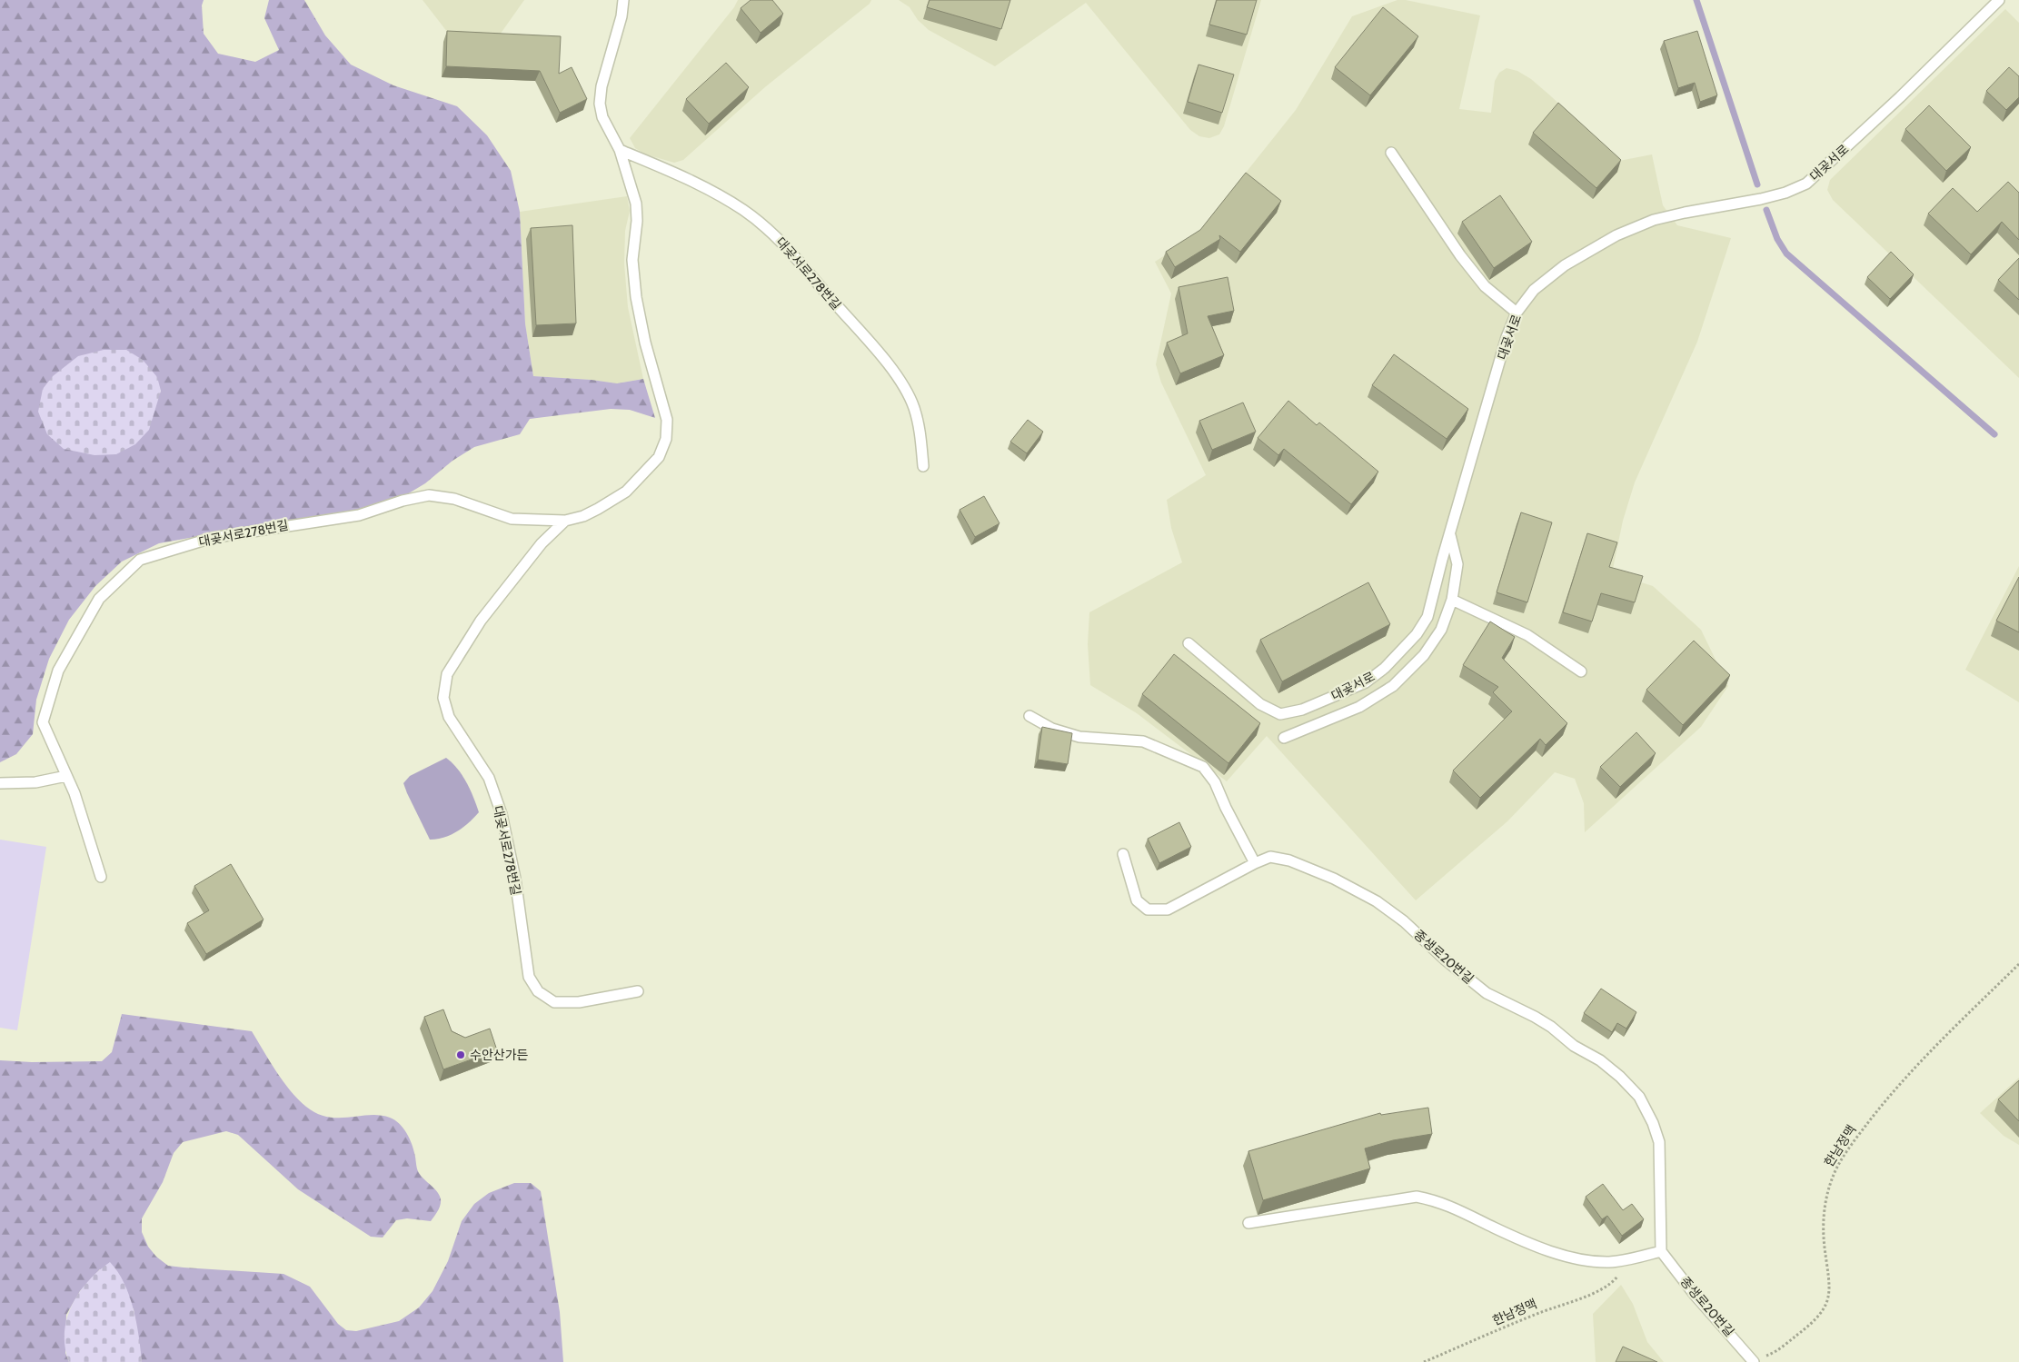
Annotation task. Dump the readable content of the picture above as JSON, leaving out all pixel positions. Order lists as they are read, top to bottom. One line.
{"streets":{"lane":["대곶서로","대곶서로278번길","종생로20번길"],"path":["한남정맥"]},"crossings":[["종생로20번길","한남정맥"]],"places":["수안산가든"]}
